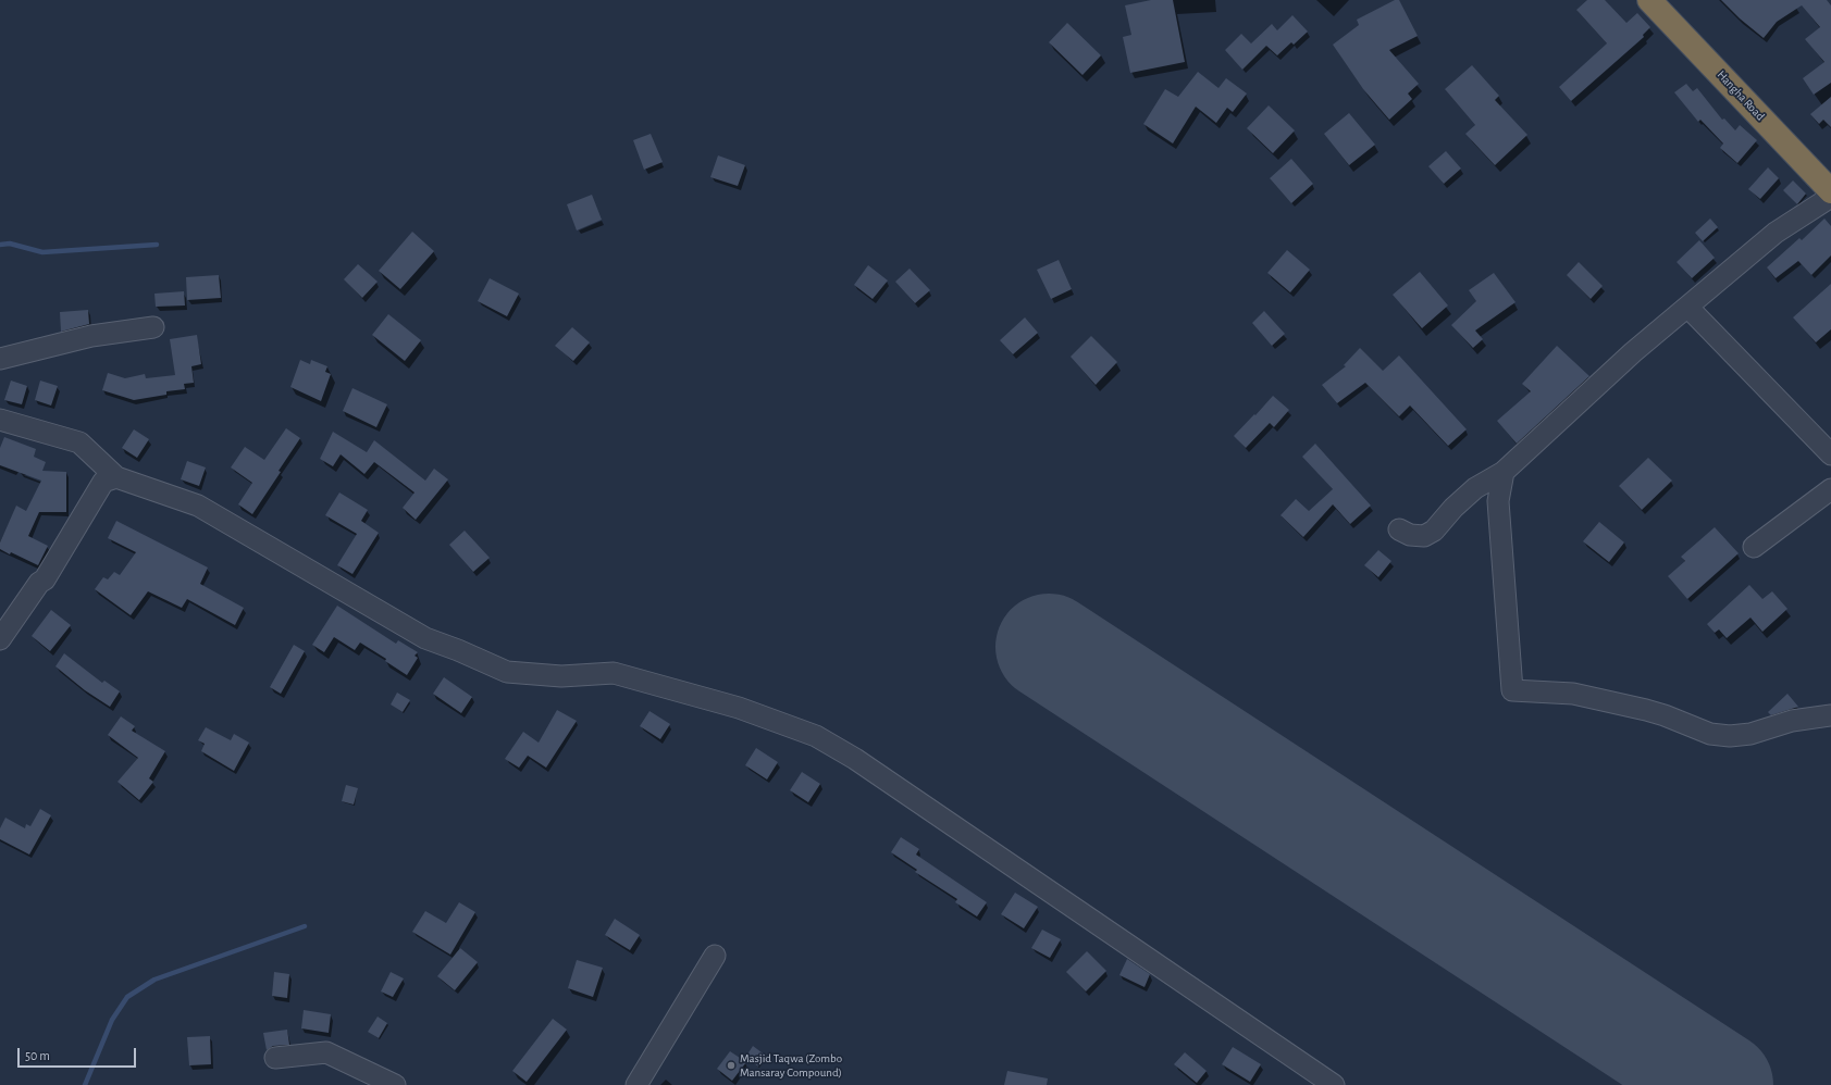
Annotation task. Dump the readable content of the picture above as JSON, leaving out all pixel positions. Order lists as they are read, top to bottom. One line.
{"streets":{"highway":["Hangha Road"]},"places":["Masjid Taqwa (Zombo Mansaray Compound)"],"scale_bar":"50 m"}
